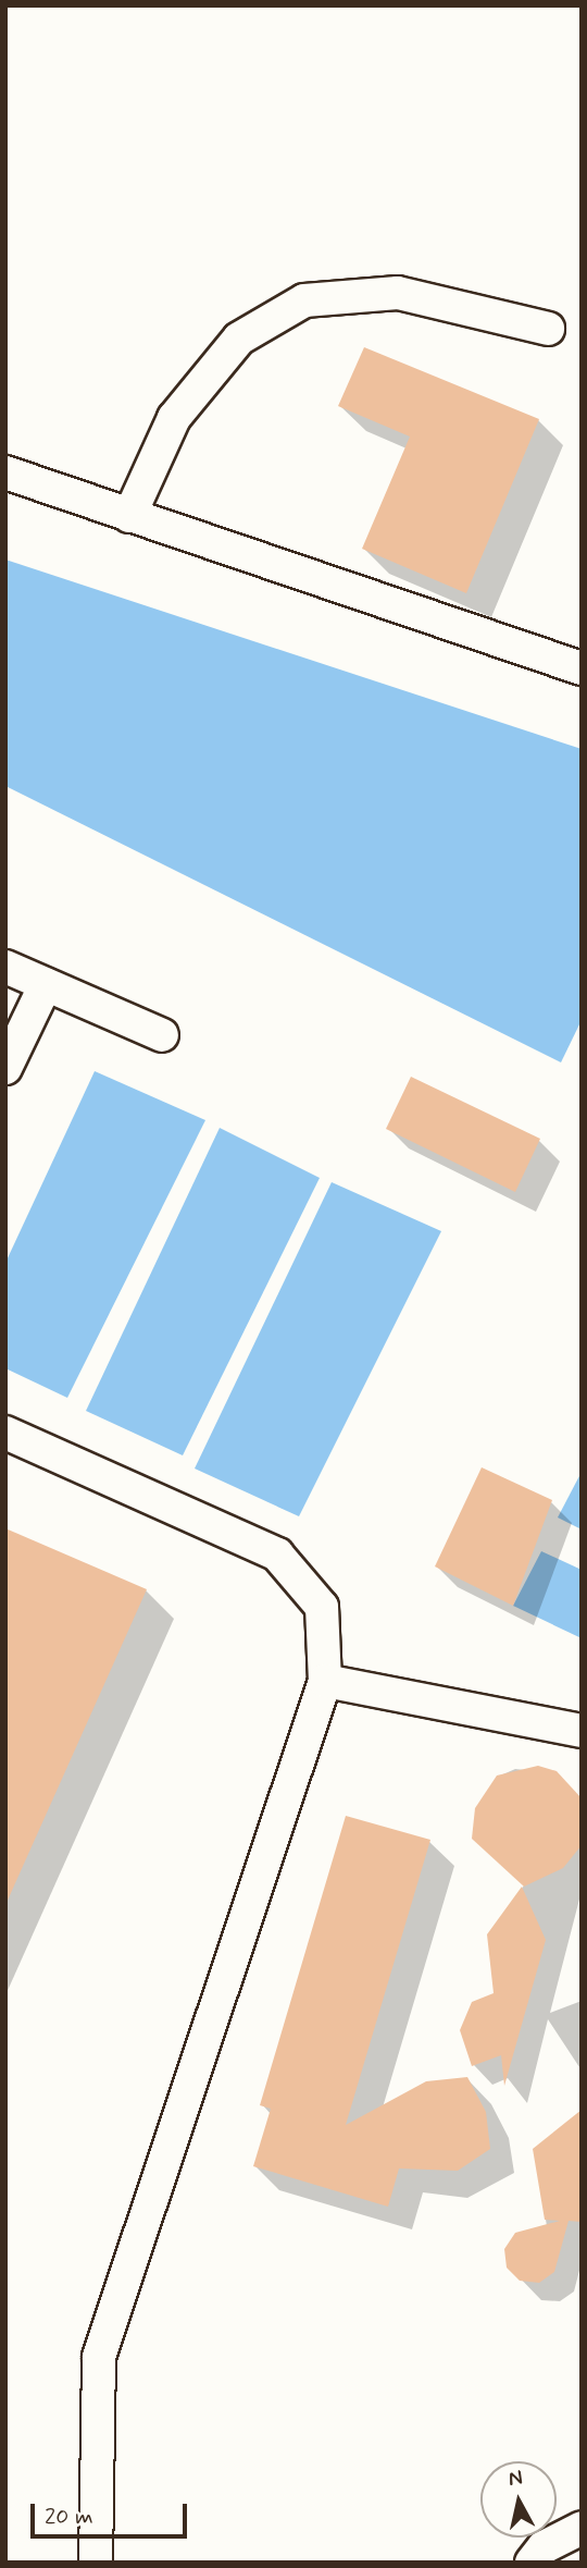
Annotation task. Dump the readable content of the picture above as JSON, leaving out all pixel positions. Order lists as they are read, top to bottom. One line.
{"scale_bar":"20 m","north":"top"}
